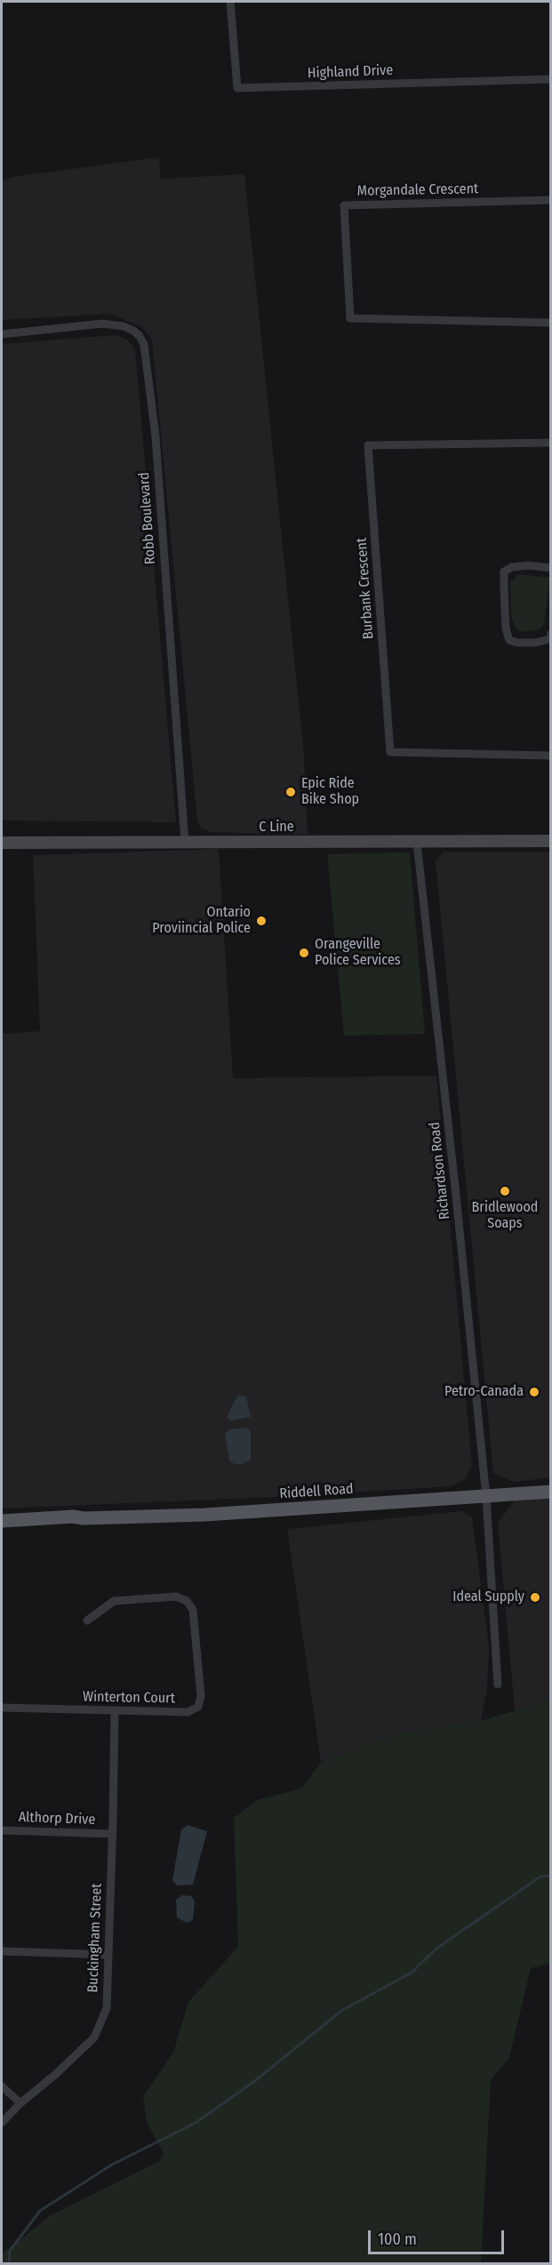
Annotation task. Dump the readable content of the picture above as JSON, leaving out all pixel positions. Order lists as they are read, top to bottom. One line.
{"streets":{"main road":["Riddell Road"],"street":["Highland Drive","Morgandale Crescent","Robb Boulevard","Burbank Crescent","C Line","Richardson Road","Winterton Court","Althorp Drive","Buckingham Street"]},"crossings":[["Robb Boulevard","C Line"],["C Line","Richardson Road"],["Richardson Road","Riddell Road"],["Winterton Court","Buckingham Street"],["Althorp Drive","Buckingham Street"]],"places":["Epic Ride Bike Shop","Ontario Proviincial Police","Orangeville Police Services","Bridlewood Soaps","Petro-Canada","Ideal Supply"],"scale_bar":"100 m"}
